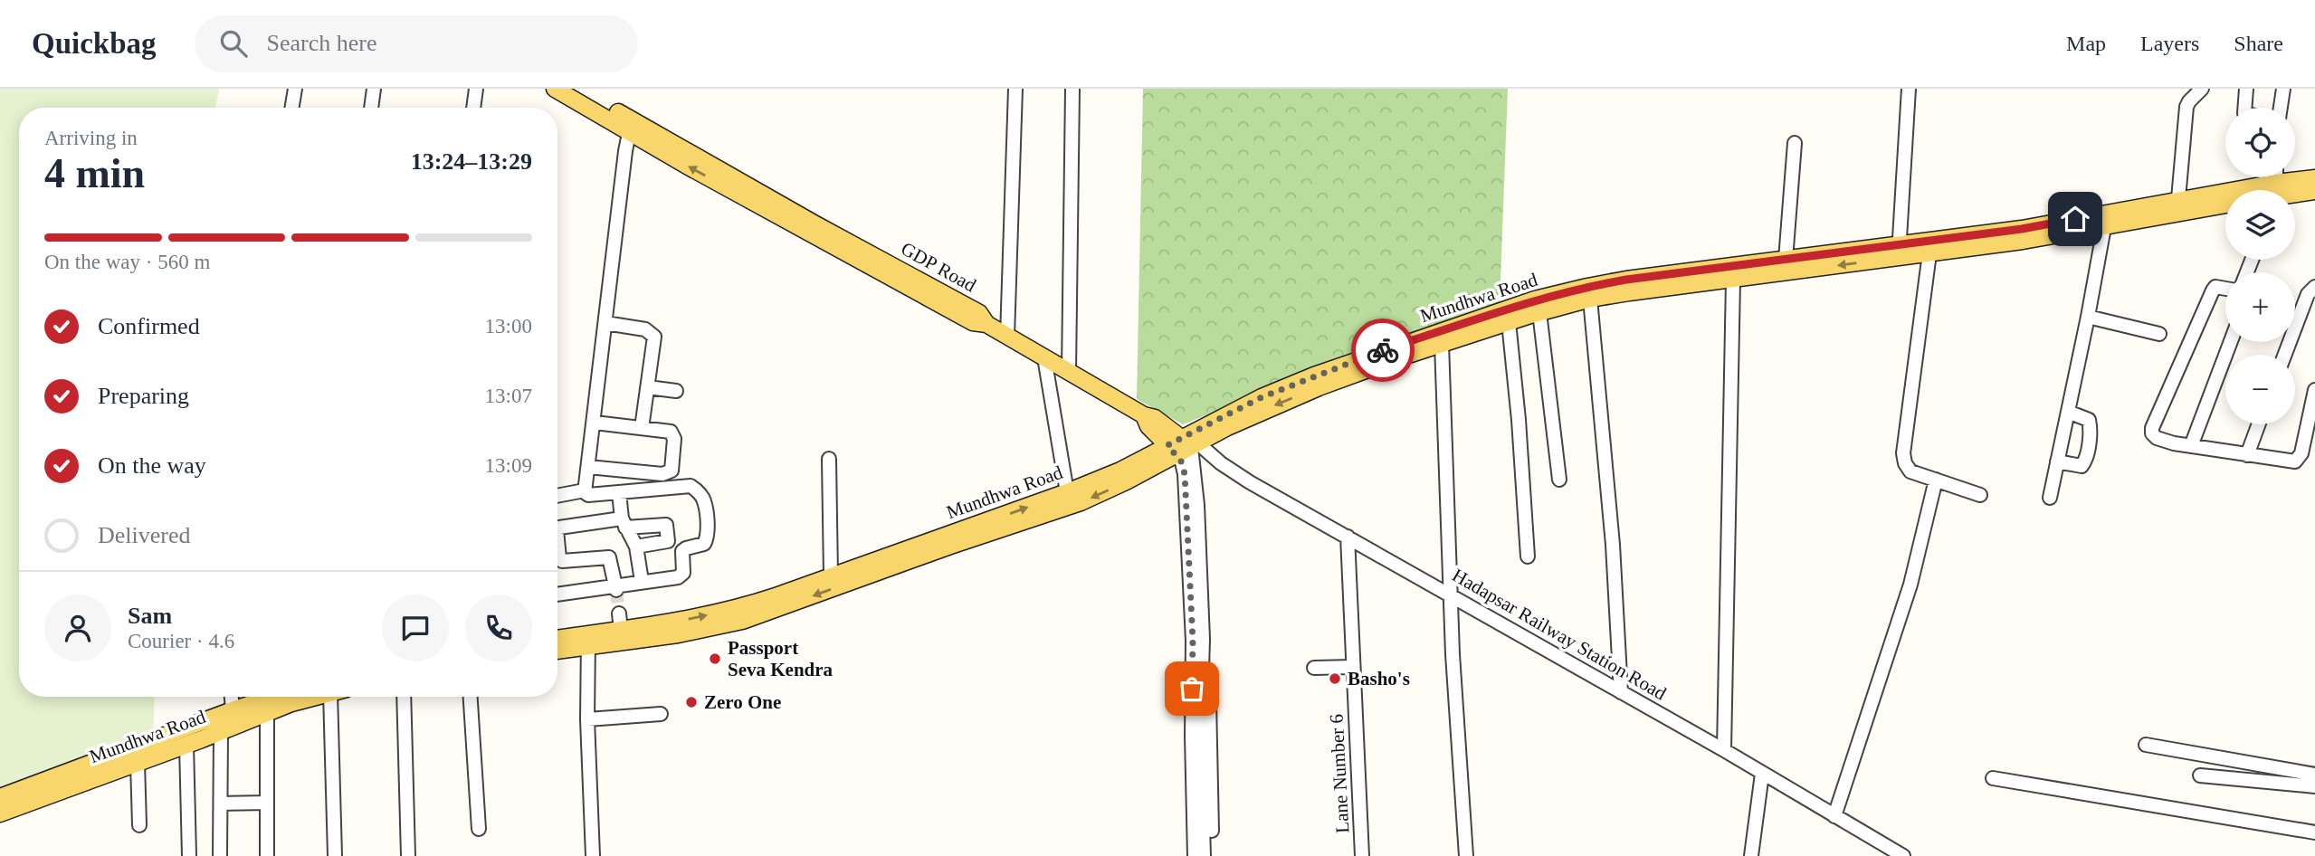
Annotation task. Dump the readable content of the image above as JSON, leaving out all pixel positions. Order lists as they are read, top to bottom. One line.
{"streets":{"main road":["GDP Road","Mundhwa Road"],"street":["Hadapsar Railway Station Road","Lane Number 6"]},"crossings":[["GDP Road","Mundhwa Road"],["GDP Road","Hadapsar Railway Station Road"],["Mundhwa Road","Hadapsar Railway Station Road"],["Hadapsar Railway Station Road","Lane Number 6"]],"places":["Passport Seva Kendra","Basho's","Zero One"],"page":{"header":"Quickbag","search":"Search here","nav":["Map","Layers","Share"],"map_buttons":["+","−"],"heading":["4 min","Arriving in","13:24–13:29"],"panel":["Sam","Courier · 4.6"],"bar":"On the way · 560 m","list":[["Confirmed","13:00"],["Preparing","13:07"],["On the way","13:09"],"Delivered"]}}
